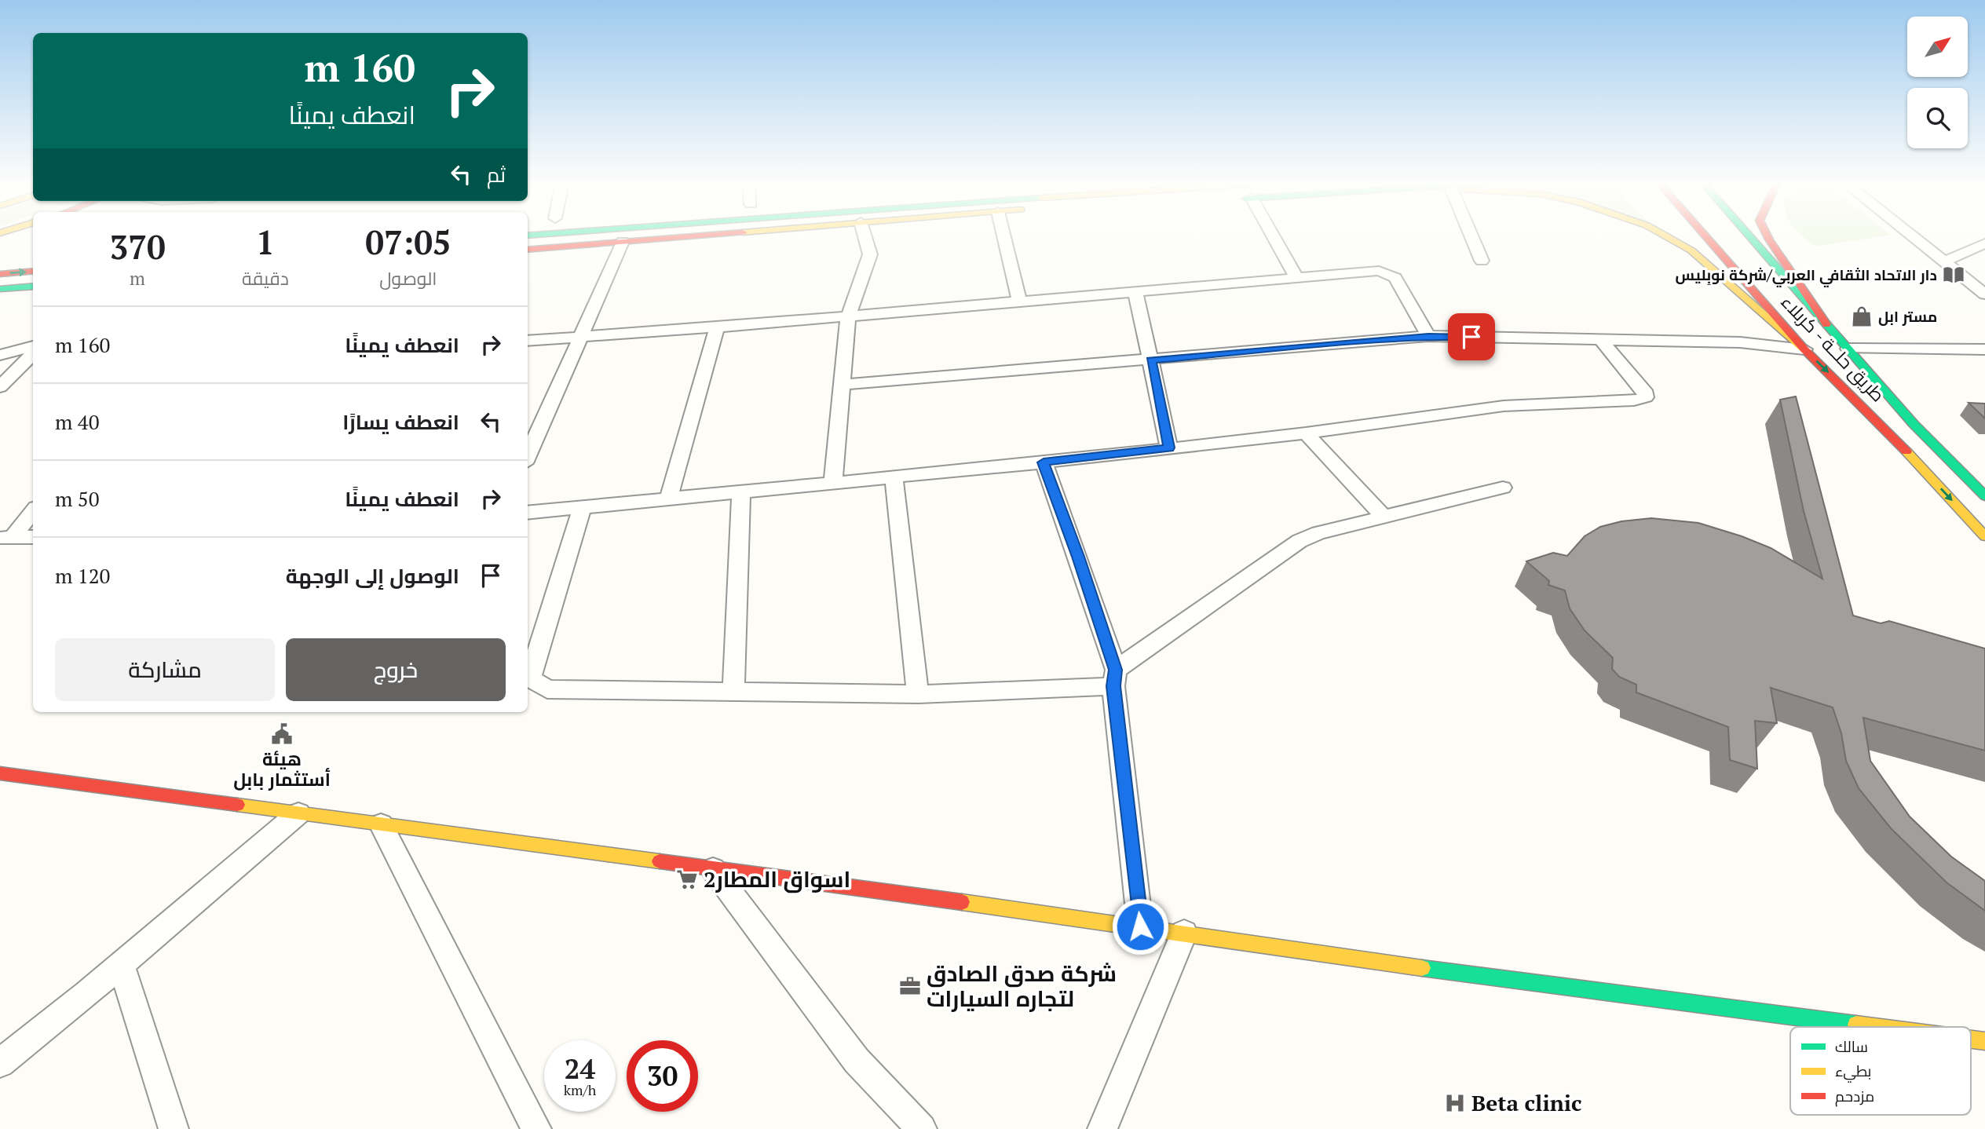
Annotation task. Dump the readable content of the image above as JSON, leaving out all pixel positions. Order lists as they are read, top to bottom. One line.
{"streets":{"main road":["طريق حلــة - كربلاء"]},"places":{"library":["دار الاتحاد الثقافي العربي/شركة نوبِليس"],"shop":["مستر ابل"],"public building":["هيئة أستثمار بابل"],"supermarket":["اسواق المطار2"],"office":["شركة صدق الصادق لتجاره السيارات"],"hospital":["Beta clinic"]},"legend":["سالك","بطيء","مزدحم"],"north":"top right","page":{"turn":["160 m","انعطف يمينًا"],"then":"ثم","eta":["07:05","الوصول","1","دقيقة","370","m"],"list":[{"name":"انعطف يمينًا","value":"160 m"},{"name":"انعطف يسارًا","value":"40 m"},{"name":"انعطف يمينًا","value":"50 m"},{"name":"الوصول إلى الوجهة","value":"120 m"}],"buttons":["خروج","مشاركة"],"speed":"24 km/h","limit":"30"}}
